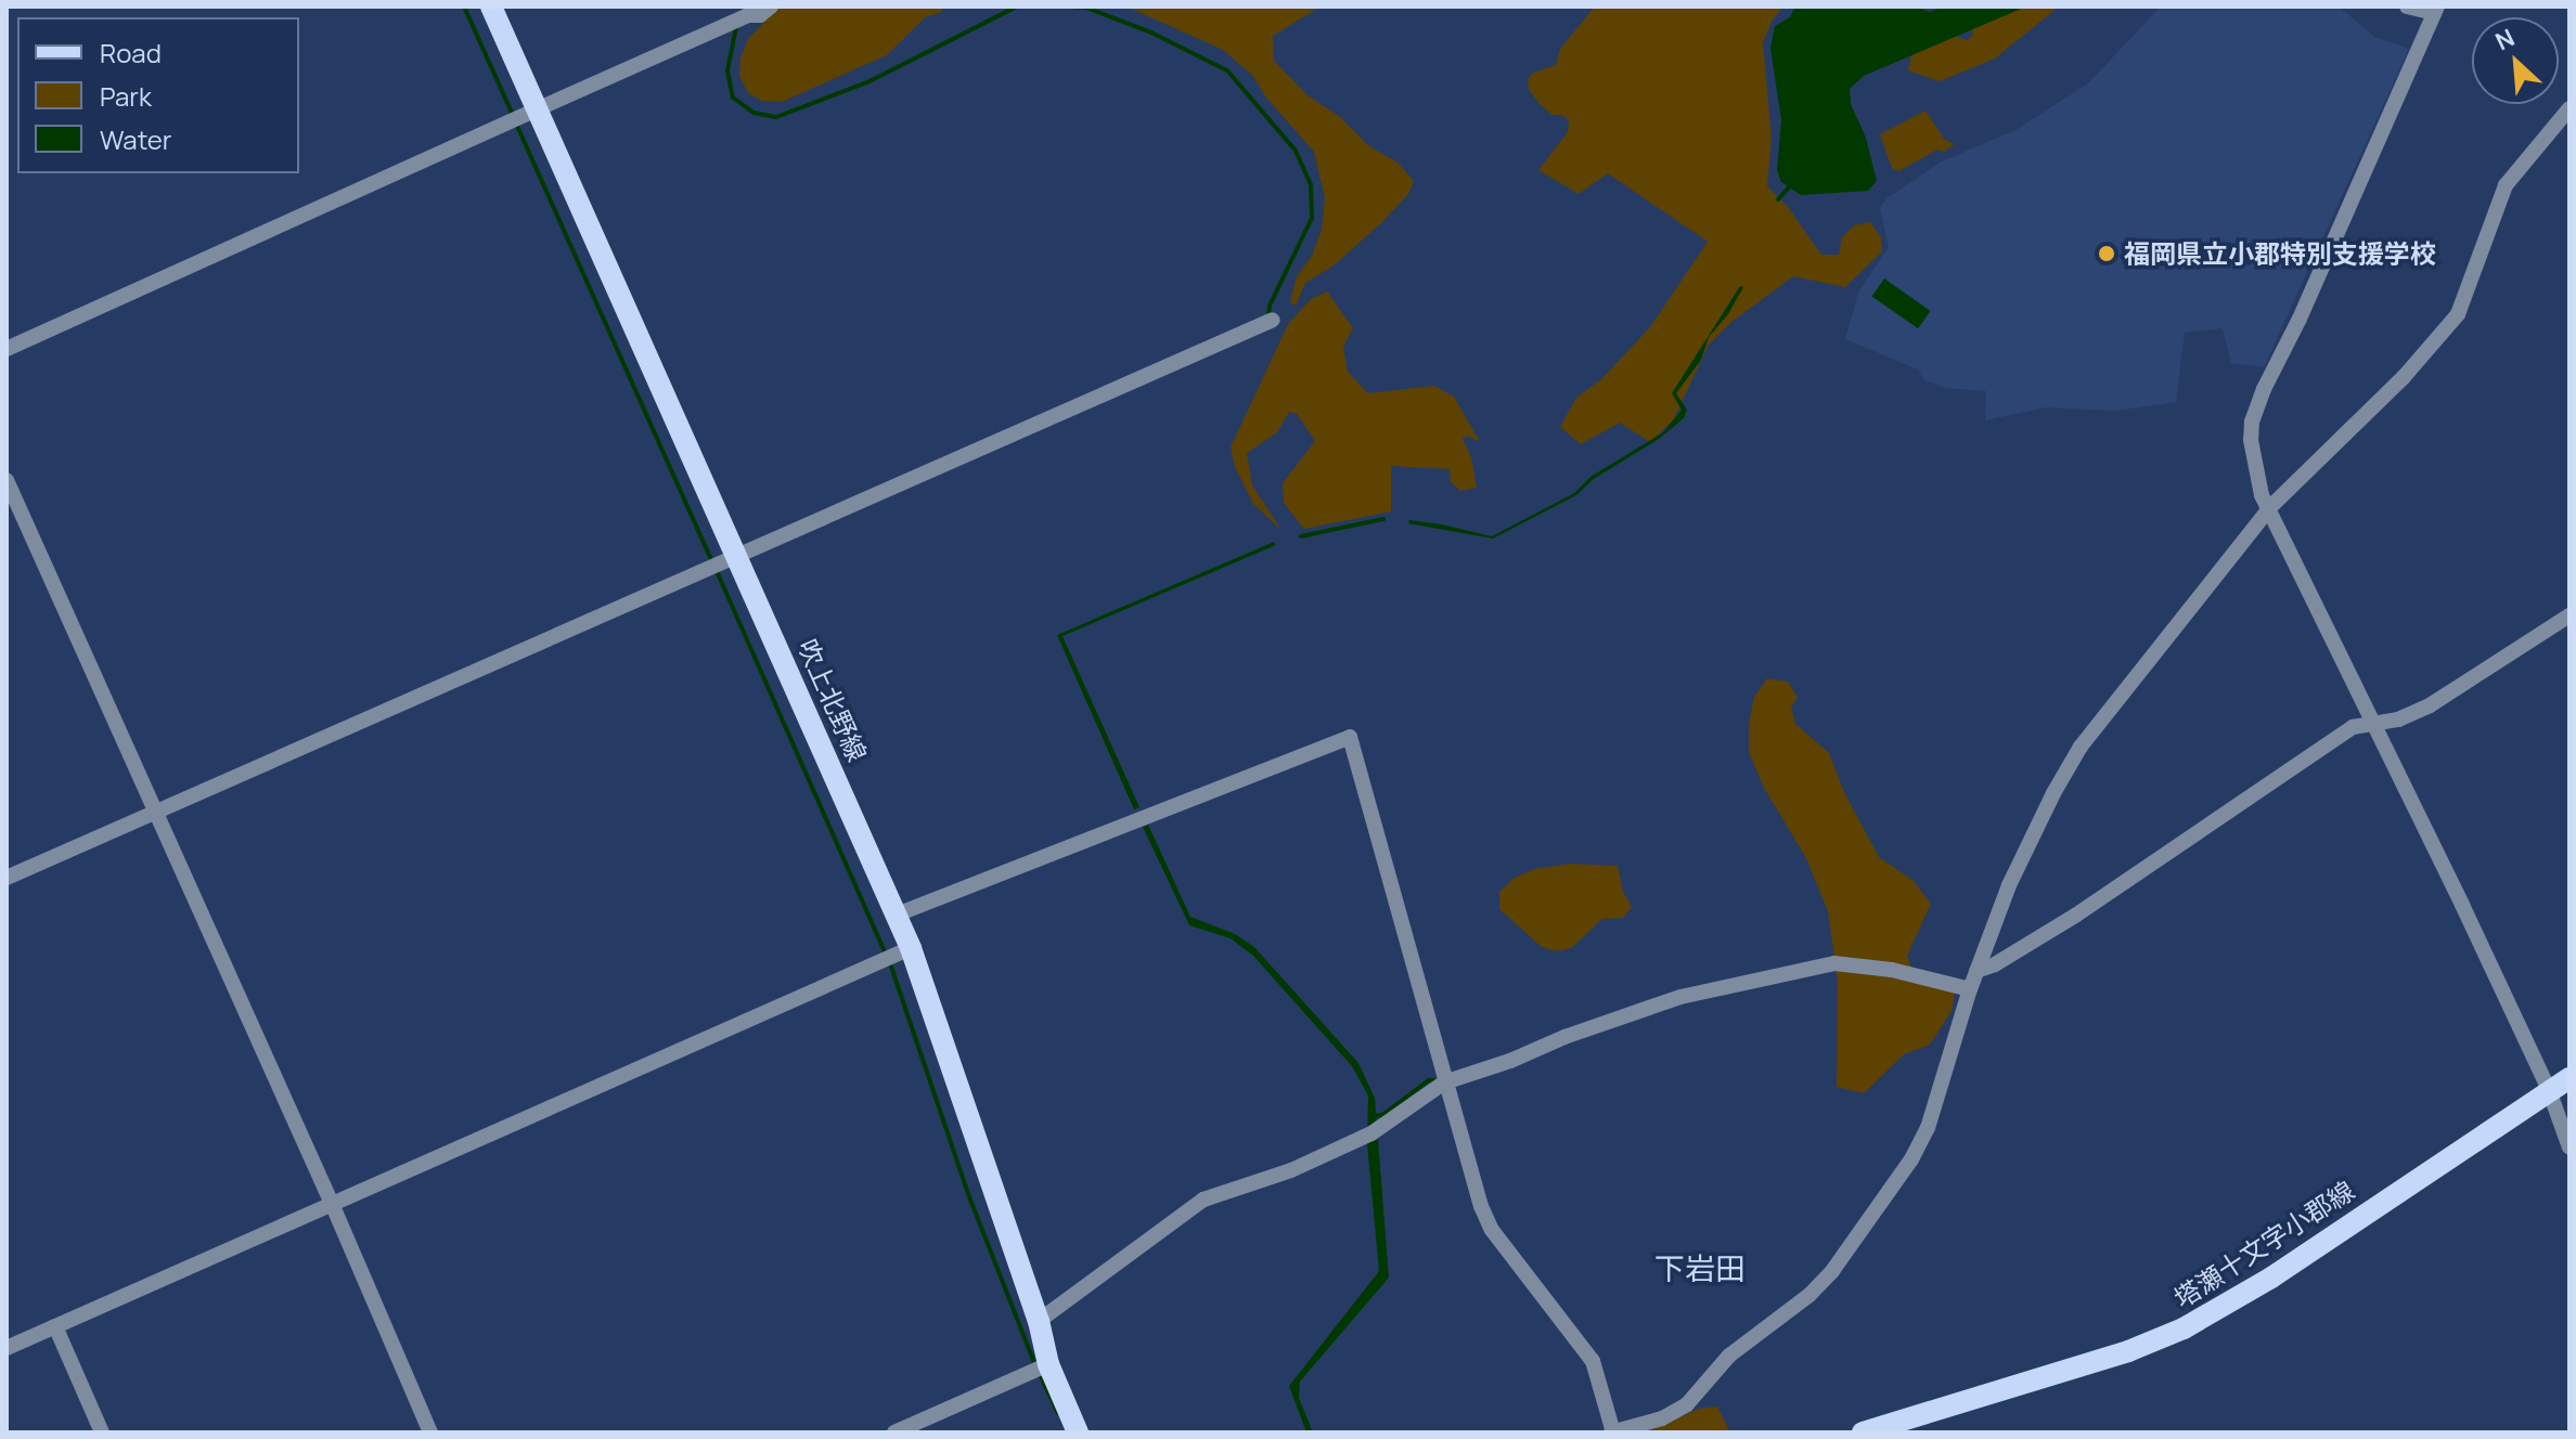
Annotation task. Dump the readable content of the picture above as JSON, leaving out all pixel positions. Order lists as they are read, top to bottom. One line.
{"streets":{"main road":["吹上北野線","塔瀬十文字小郡線"]},"districts":["下岩田"],"places":["福岡県立小郡特別支援学校"],"legend":["Road","Park","Water"],"north":"top left"}
